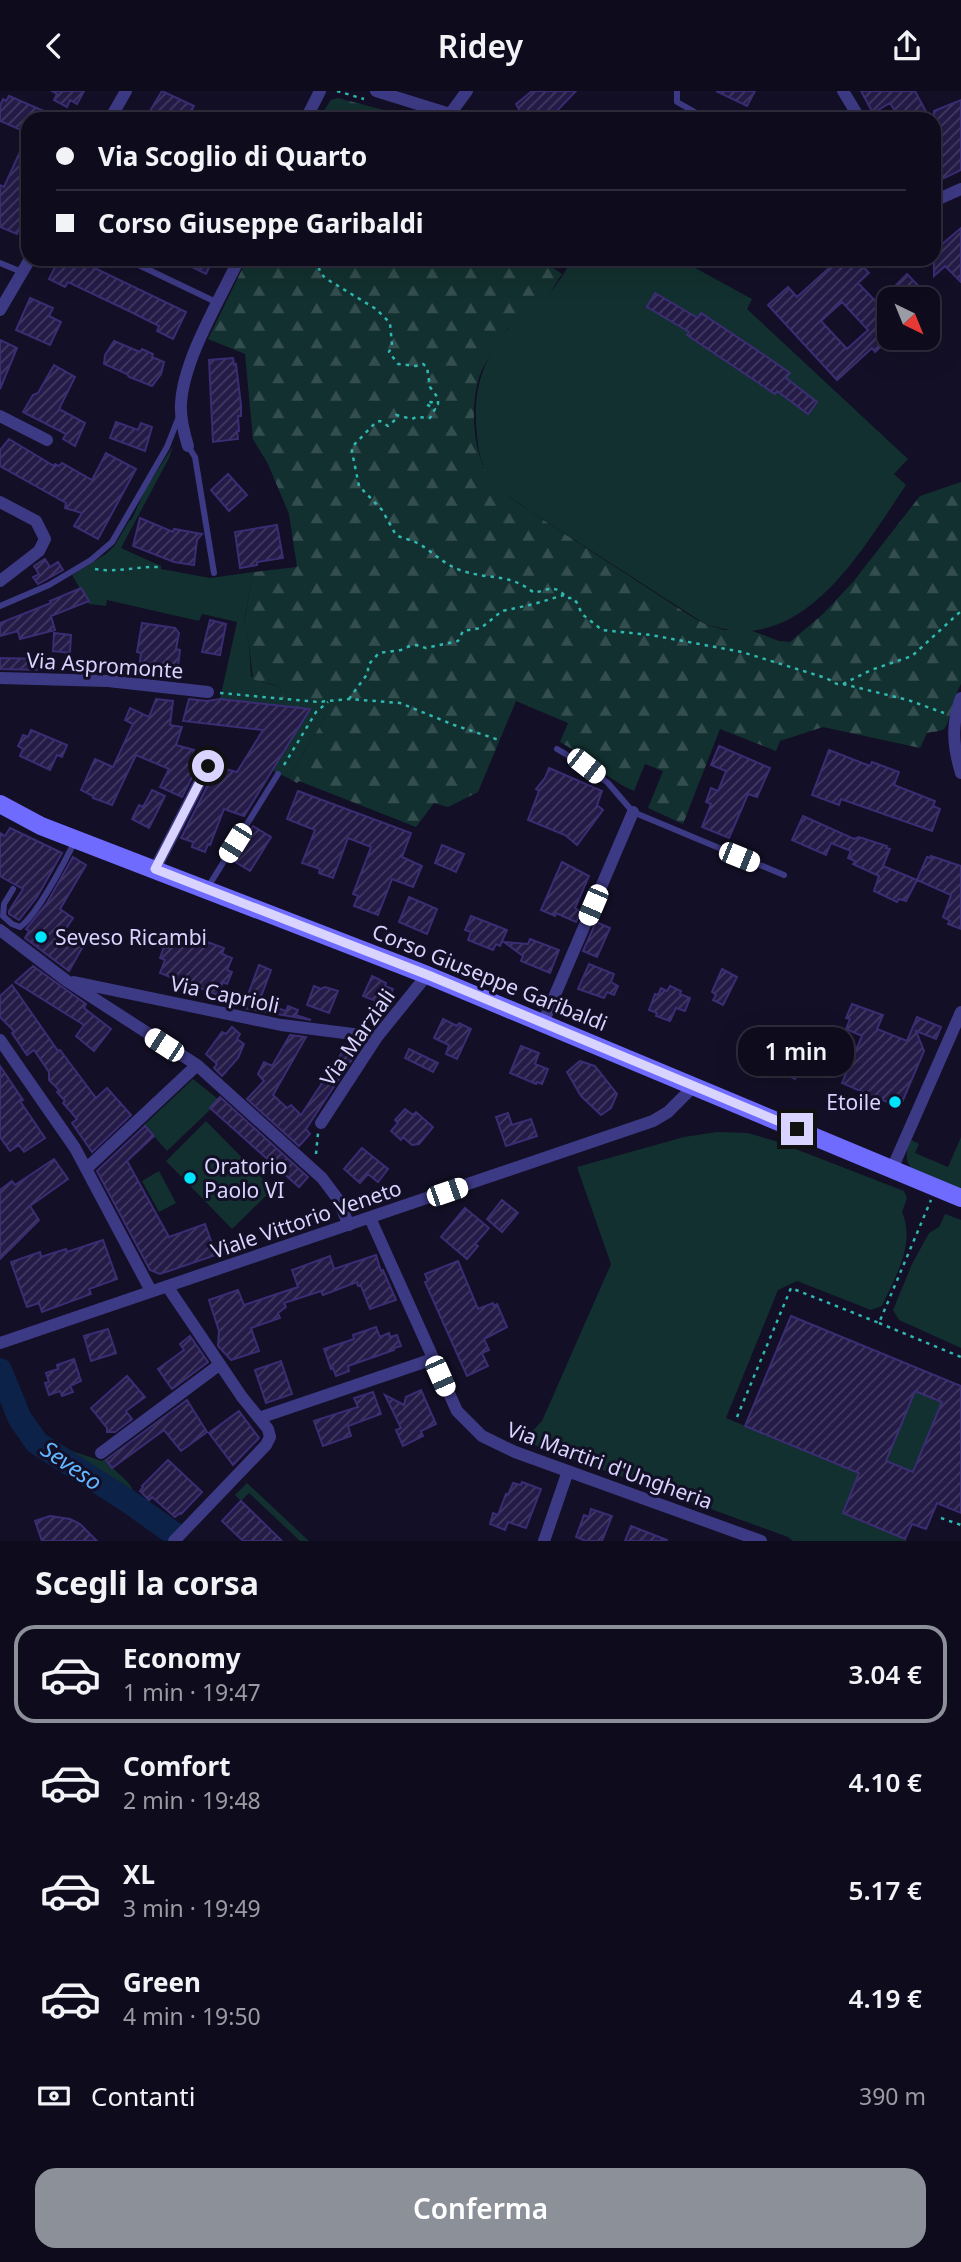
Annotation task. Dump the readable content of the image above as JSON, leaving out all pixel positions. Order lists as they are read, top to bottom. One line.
{"streets":{"main road":["Corso Giuseppe Garibaldi"],"street":["Via Aspromonte","Via Caprioli","Via Marziali","Viale Vittorio Veneto","Via Martiri d'Ungheria"]},"crossings":[["Corso Giuseppe Garibaldi","Via Marziali"],["Corso Giuseppe Garibaldi","Viale Vittorio Veneto"],["Via Caprioli","Via Marziali"],["Viale Vittorio Veneto","Via Martiri d'Ungheria"]],"water":["Seveso"],"places":["Seveso Ricambi","Etoile","Oratorio Paolo VI"],"north":"bottom right","page":{"header":"Ridey","banner":["Via Scoglio di Quarto","Corso Giuseppe Garibaldi"],"bubble":"1 min","heading":"Scegli la corsa","list":[{"name":"Economy","note":"1 min · 19:47","value":"3.04 €"},{"name":"Comfort","note":"2 min · 19:48","value":"4.10 €"},{"name":"XL","note":"3 min · 19:49","value":"5.17 €"},{"name":"Green","note":"4 min · 19:50","value":"4.19 €"}],"pay":["Contanti","390 m"],"buttons":"Conferma"}}
